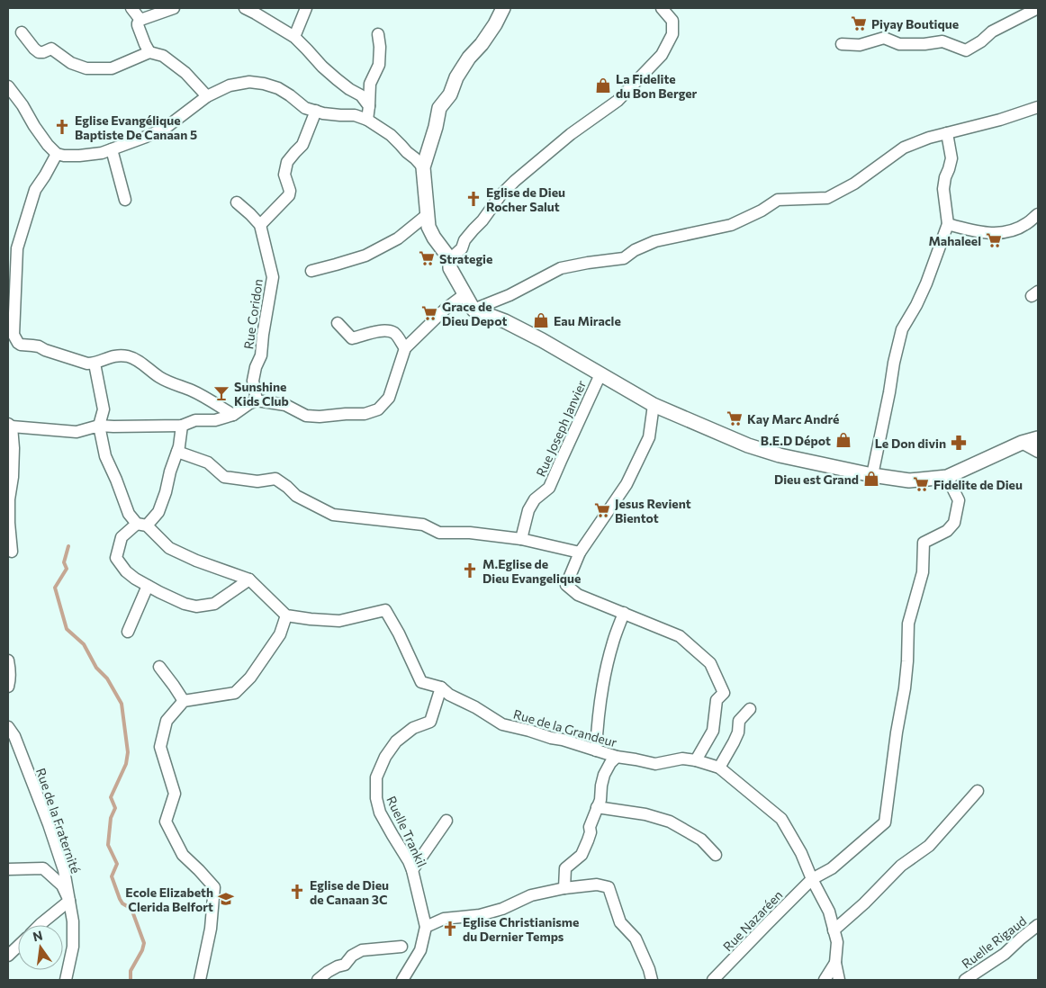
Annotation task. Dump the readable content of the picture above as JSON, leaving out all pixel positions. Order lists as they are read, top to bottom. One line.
{"streets":{"street":["Rue Coridon","Rue Joseph Janvier","Rue de la Grandeur","Rue de la Fraternité","Ruelle Trankil","Rue Nazaréen","Ruelle Rigaud"]},"crossings":[["Rue de la Grandeur","Ruelle Trankil"],["Rue de la Grandeur","Rue Nazaréen"]],"places":{"supermarket":["Piyay Boutique","Mahaleel","Strategie","Grace de Dieu Depot","Kay Marc André","Fidelite de Dieu","Jesus Revient Bientot"],"shop":["La Fidelite du Bon Berger","Eau Miracle","B.E.D Dépot","Dieu est Grand"],"church":["Eglise Evangélique Baptiste De Canaan 5","Eglise de Dieu Rocher Salut","M.Eglise de Dieu Evangelique","Eglise de Dieu de Canaan 3C","Eglise Christianisme du Dernier Temps"],"bar":["Sunshine Kids Club"],"pharmacy":["Le Don divin"],"school or university":["Ecole Elizabeth Clerida Belfort"]},"north":"top"}
